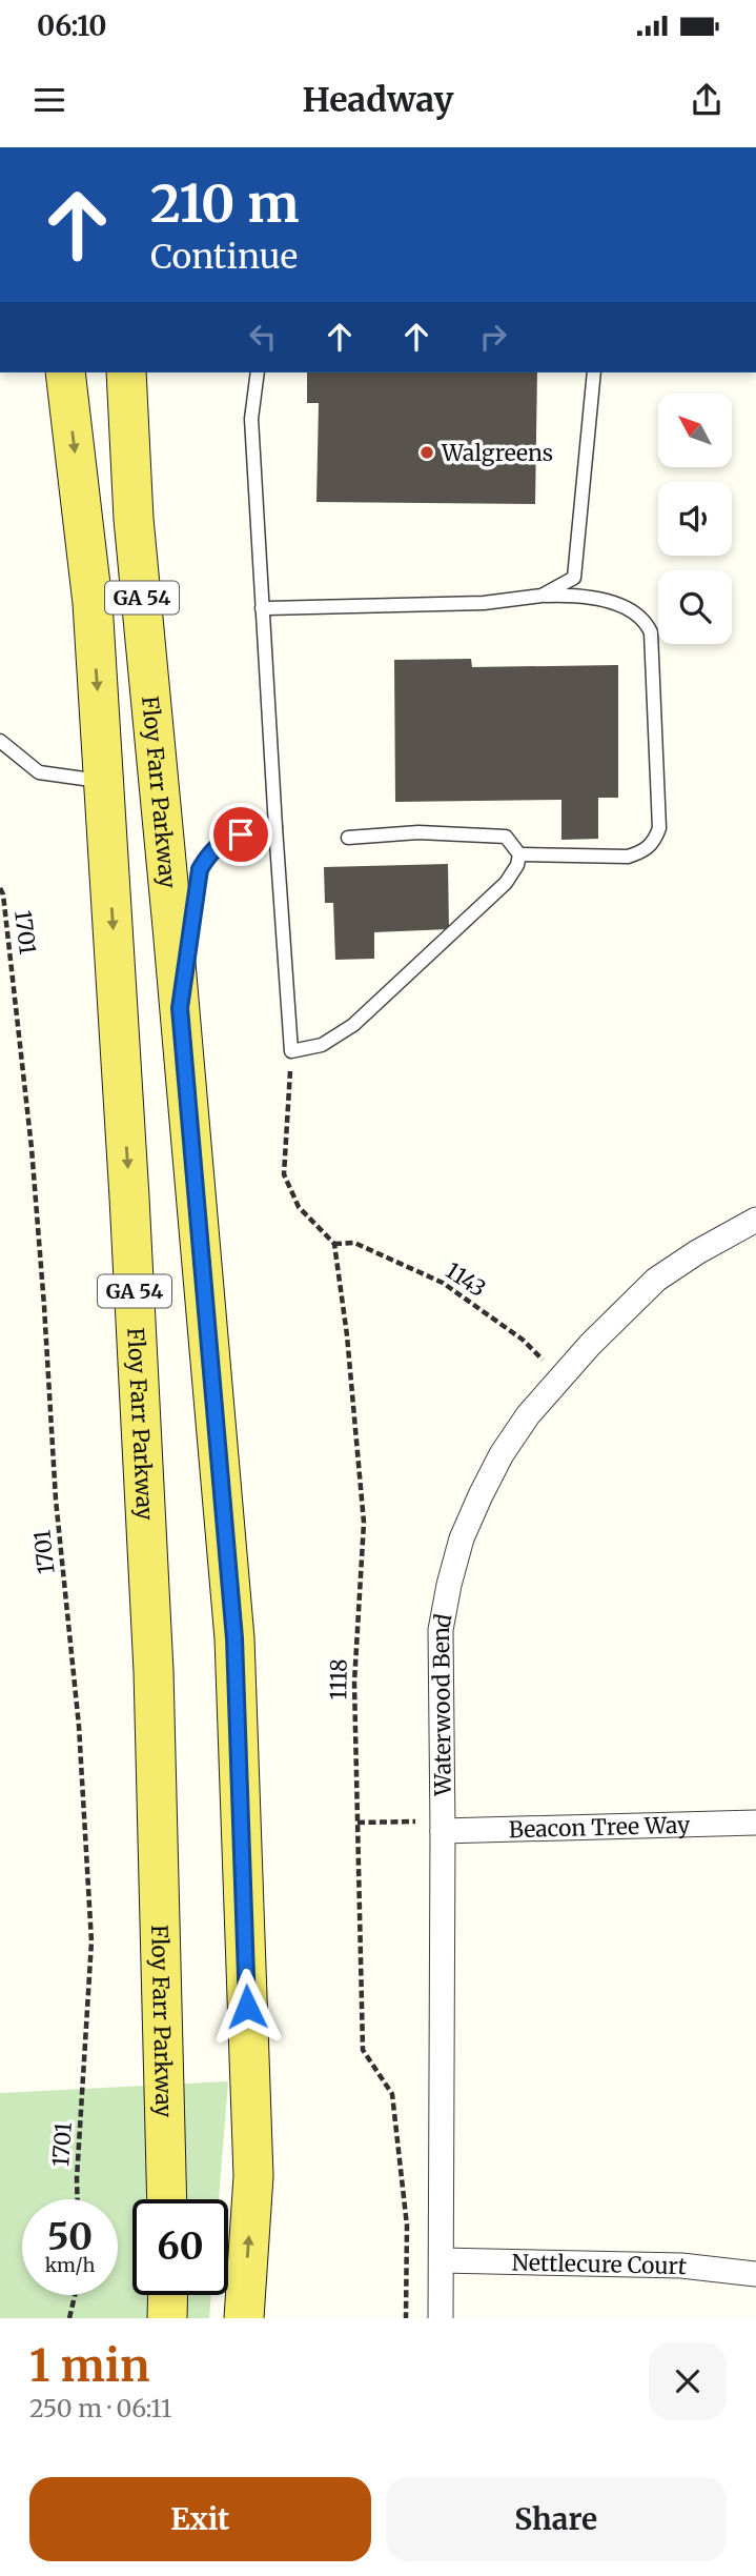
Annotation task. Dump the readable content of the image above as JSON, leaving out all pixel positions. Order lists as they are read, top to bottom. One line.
{"streets":{"main road":["GA 54","Floy Farr Parkway"],"street":["Waterwood Bend","Beacon Tree Way","Nettlecure Court"],"path":["1701","1143","1118"]},"crossings":[["1143","1118"],["1143","Waterwood Bend"],["Waterwood Bend","Beacon Tree Way"],["Waterwood Bend","Nettlecure Court"]],"places":["Walgreens"],"north":"top left","page":{"status":"06:10","header":"Headway","turn":["210 m","Continue"],"speed":"50 km/h","limit":"60","heading":["1 min","250 m · 06:11"],"buttons":["Exit","Share"]}}
